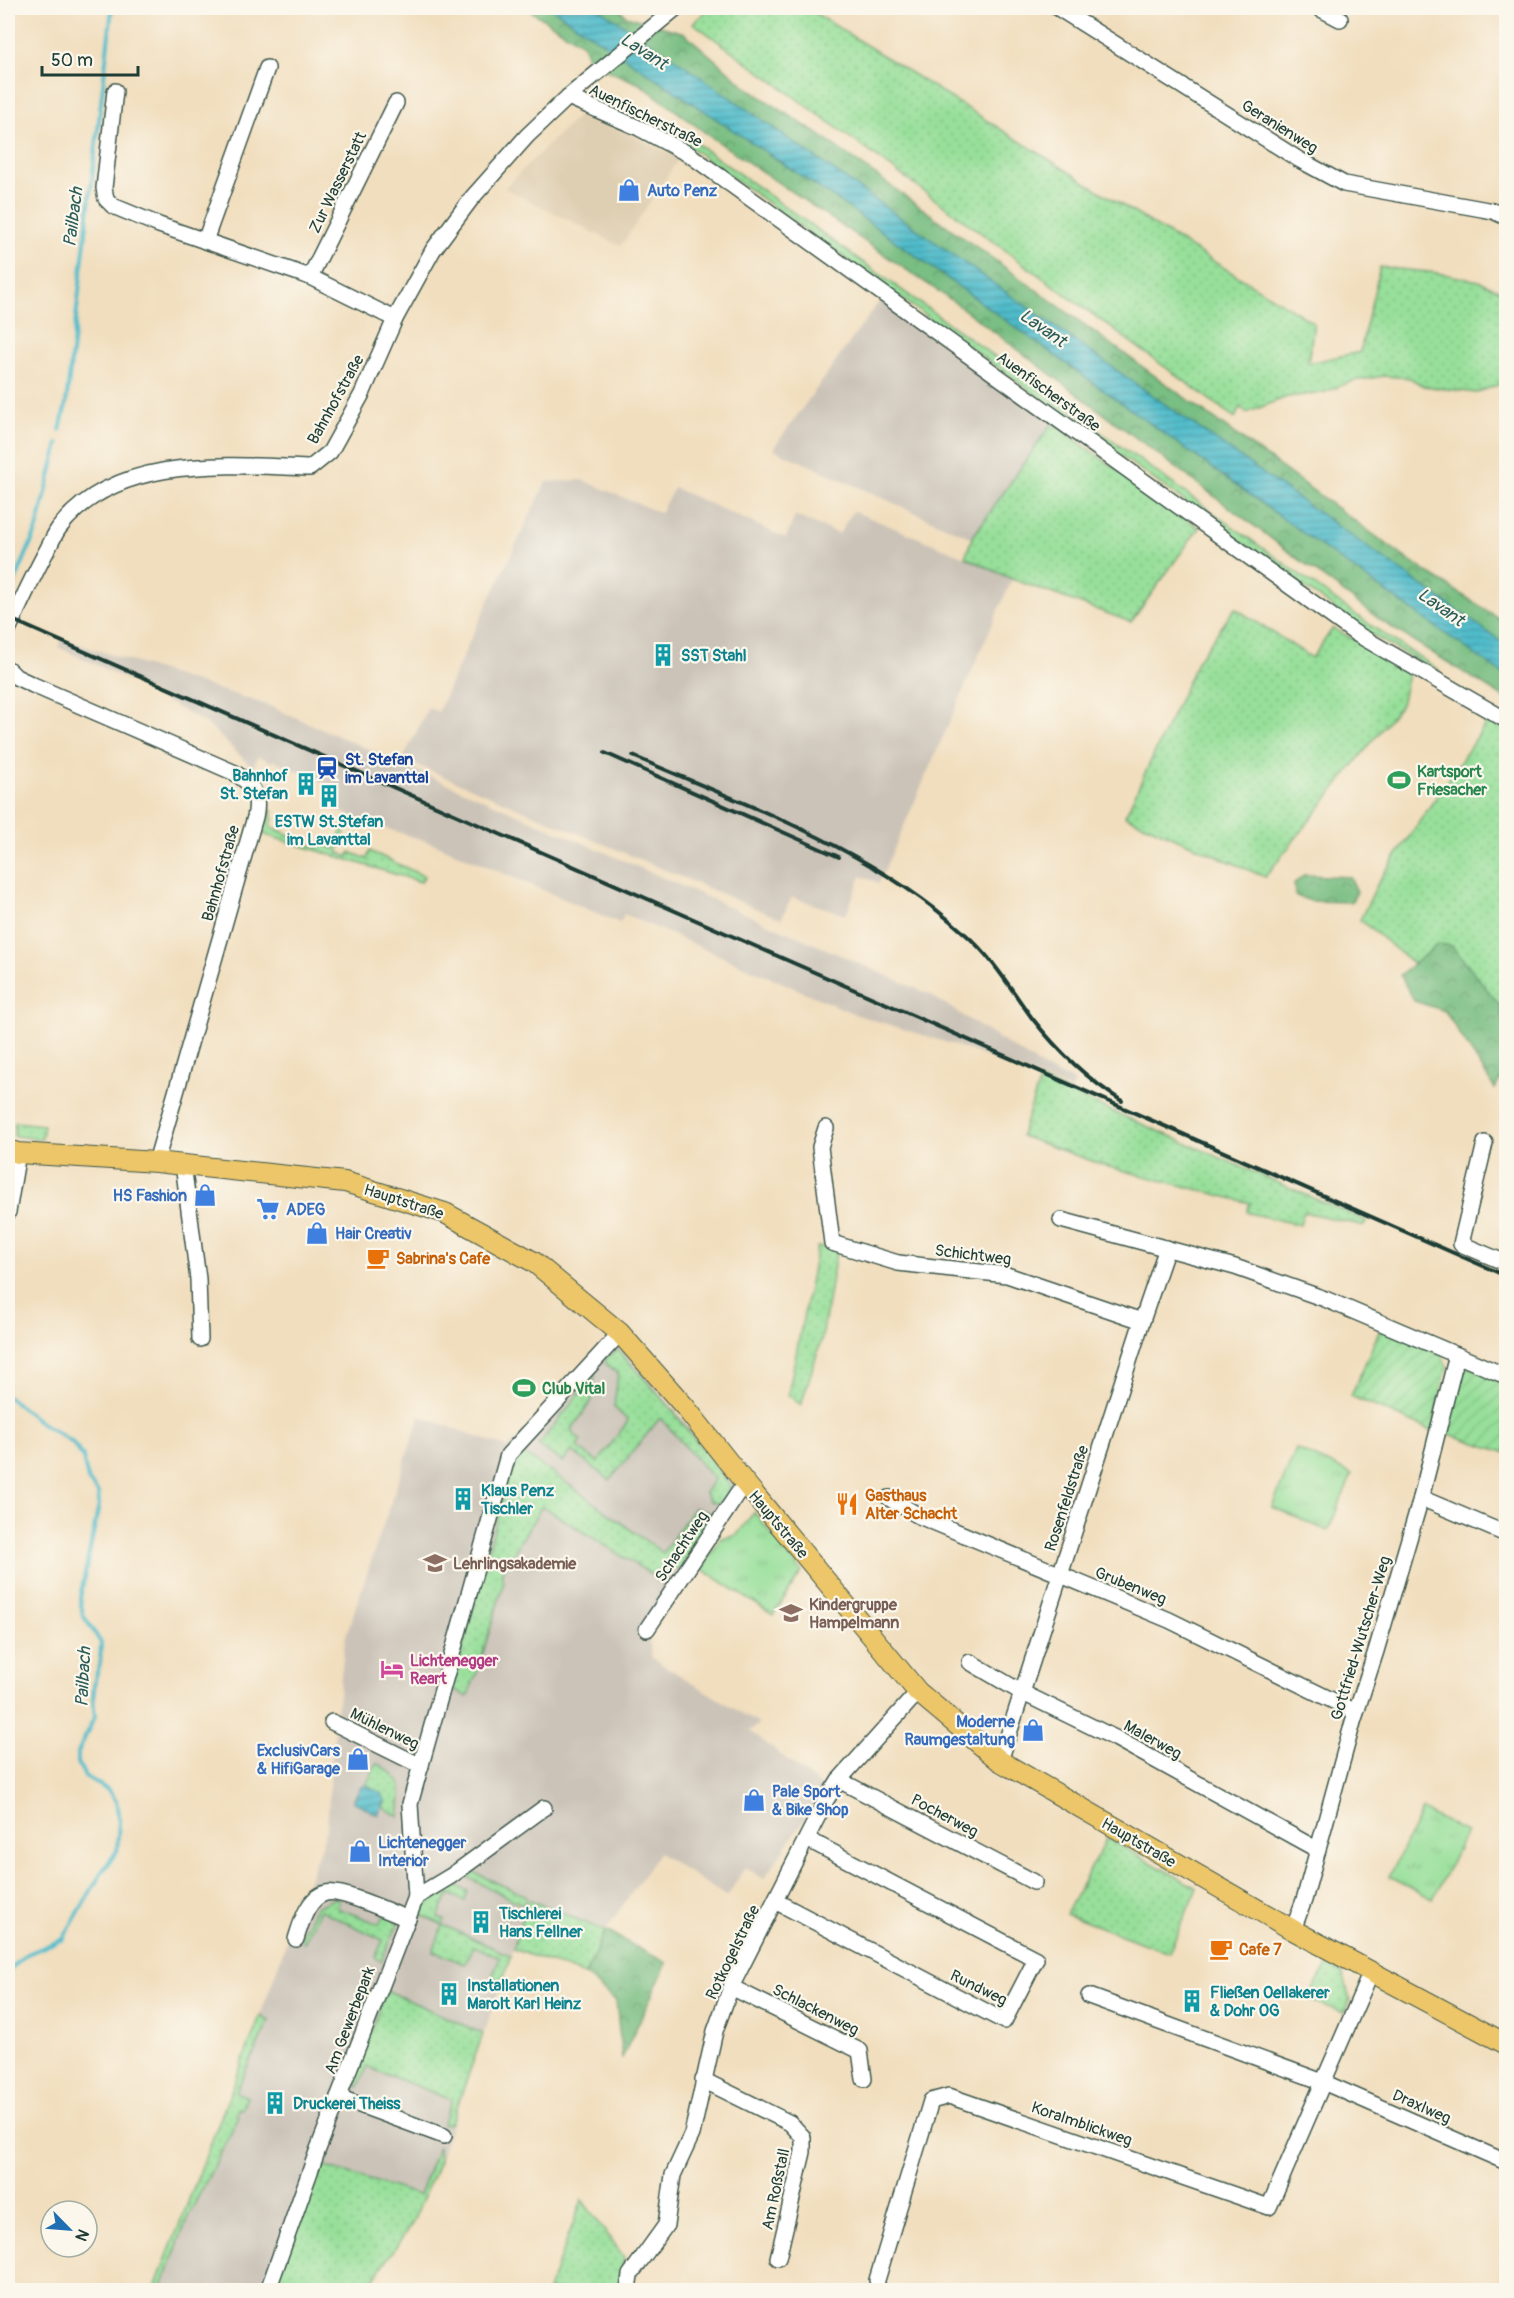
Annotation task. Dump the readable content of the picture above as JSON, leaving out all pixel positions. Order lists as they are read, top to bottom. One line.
{"streets":{"main road":["Hauptstraße"],"street":["Auenfischerstraße","Geranienweg","Zur Wasserstatt","Bahnhofstraße","Schichtweg","Rosenfeldstraße","Schachtweg","Grubenweg","Gottfried-Wutscher-Weg","Mühlenweg","Malerweg","Pocherweg","Rotkogelstraße","Rundweg","Schlackenweg","Am Gewerbepark","Draxlweg","Koralmblickweg","Am Roßstall"]},"crossings":[["Auenfischerstraße","Bahnhofstraße"],["Bahnhofstraße","Hauptstraße"],["Hauptstraße","Rosenfeldstraße"],["Hauptstraße","Schachtweg"],["Hauptstraße","Gottfried-Wutscher-Weg"],["Hauptstraße","Rotkogelstraße"],["Hauptstraße","Am Gewerbepark"],["Hauptstraße","Koralmblickweg"],["Schichtweg","Rosenfeldstraße"],["Rosenfeldstraße","Grubenweg"],["Rosenfeldstraße","Malerweg"],["Grubenweg","Gottfried-Wutscher-Weg"],["Gottfried-Wutscher-Weg","Malerweg"],["Mühlenweg","Am Gewerbepark"],["Pocherweg","Rotkogelstraße"],["Rotkogelstraße","Rundweg"],["Rotkogelstraße","Schlackenweg"],["Rotkogelstraße","Am Roßstall"],["Draxlweg","Koralmblickweg"]],"water":["Lavant","Pailbach"],"places":{"shop":["Auto Penz","HS Fashion","Hair Creativ","Moderne Raumgestaltung","ExclusivCars & HifiGarage","Pale Sport & Bike Shop","Lichtenegger Interior"],"building":["SST Stahl","Bahnhof St. Stefan","ESTW St.Stefan im Lavanttal","Klaus Penz Tischler","Tischlerei Hans Fellner","Installationen Marolt Karl Heinz","Fließen Oellakerer & Dohr OG","Druckerei Theiss"],"station":["St. Stefan im Lavanttal"],"sports":["Kartsport Friesacher","Club Vital"],"supermarket":["ADEG"],"cafe":["Sabrina's Cafe","Cafe 7"],"restaurant":["Gasthaus Alter Schacht"],"school or university":["Lehrlingsakademie","Kindergruppe Hampelmann"],"hotel":["Lichtenegger Reart"]},"scale_bar":"50 m","north":"bottom right"}
